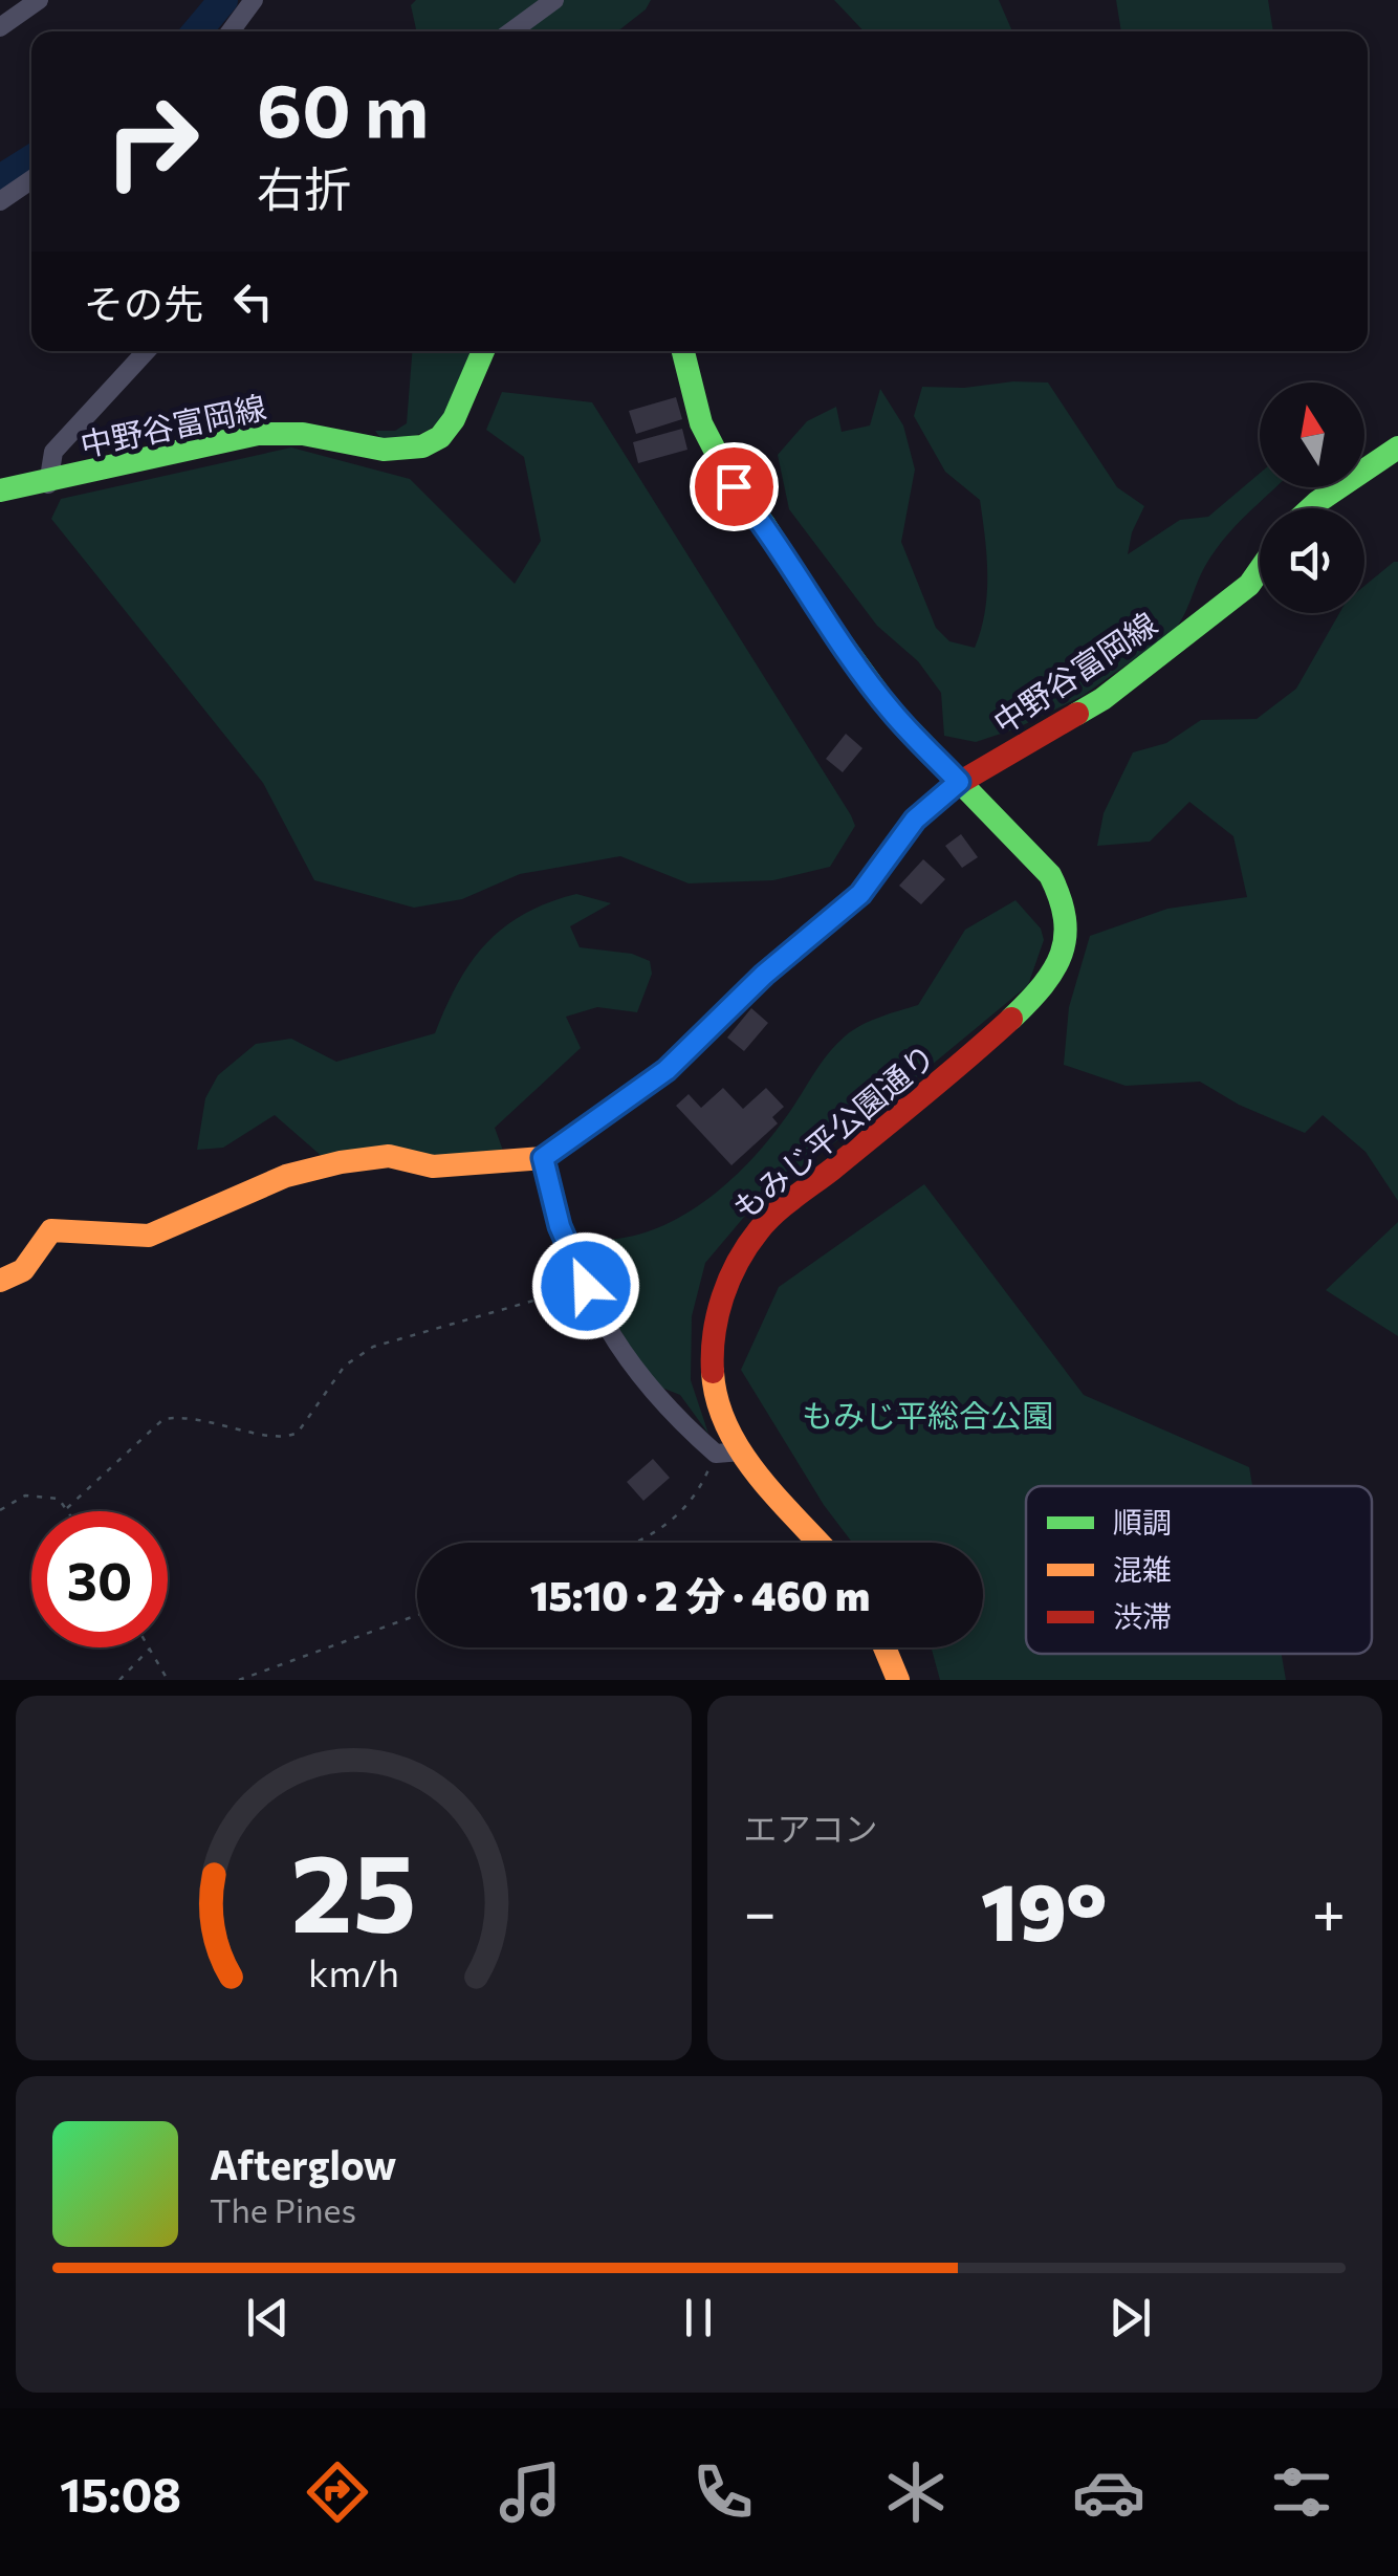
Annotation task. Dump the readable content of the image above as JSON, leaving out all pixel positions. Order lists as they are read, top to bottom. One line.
{"streets":{"street":["中野谷富岡線","もみじ平公園通り"]},"crossings":[["中野谷富岡線","もみじ平公園通り"]],"parks":["もみじ平総合公園"],"legend":["順調","混雑","渋滞"],"north":"top","page":{"turn":["60 m","右折"],"then":"その先","limit":"30","trip":"15:10 · 2 分 · 460 m","tile":"エアコン","heat":["−","19°","+"],"song":["Afterglow","The Pines"],"tabs":"15:08","gauge":["25","km/h"]}}
